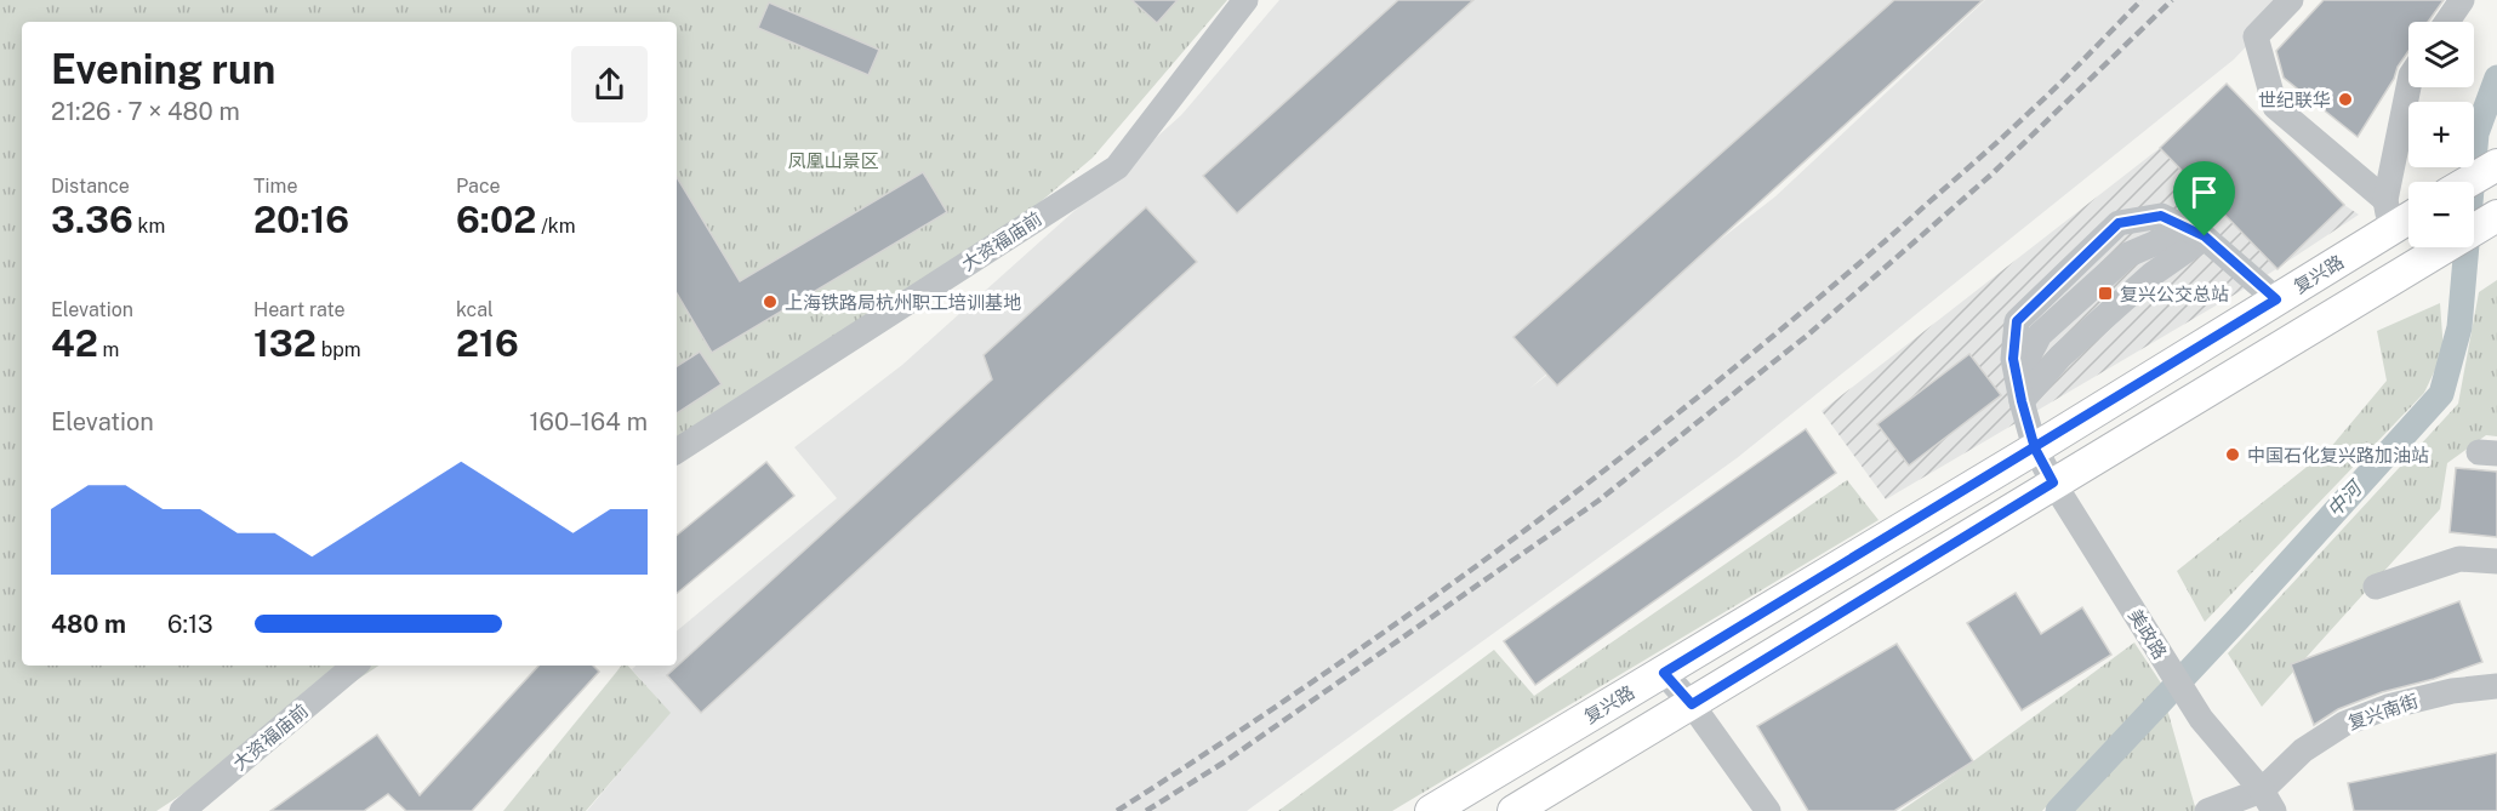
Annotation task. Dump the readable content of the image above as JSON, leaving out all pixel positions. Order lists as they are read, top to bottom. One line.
{"streets":{"main road":["复兴路"],"street":["大资福庙前","美政路","复兴南街"]},"crossings":[["复兴路","美政路"],["美政路","复兴南街"]],"water":["中河"],"parks":["凤凰山景区"],"places":{"other":["世纪联华","上海铁路局杭州职工培训基地","中国石化复兴路加油站"],"transit":["复兴公交总站"]},"page":{"map_buttons":["+","−"],"heading":["Evening run","21:26 · 7 × 480 m"],"stats":[["Distance","3.36 km"],["Time","20:16"],["Pace","6:02 /km"],["Elevation","42 m"],["Heart rate","132 bpm"],["kcal","216"]],"chart":["Elevation","160–164 m"],"list":[{"name":"480 m","note":"6:13"}]}}
